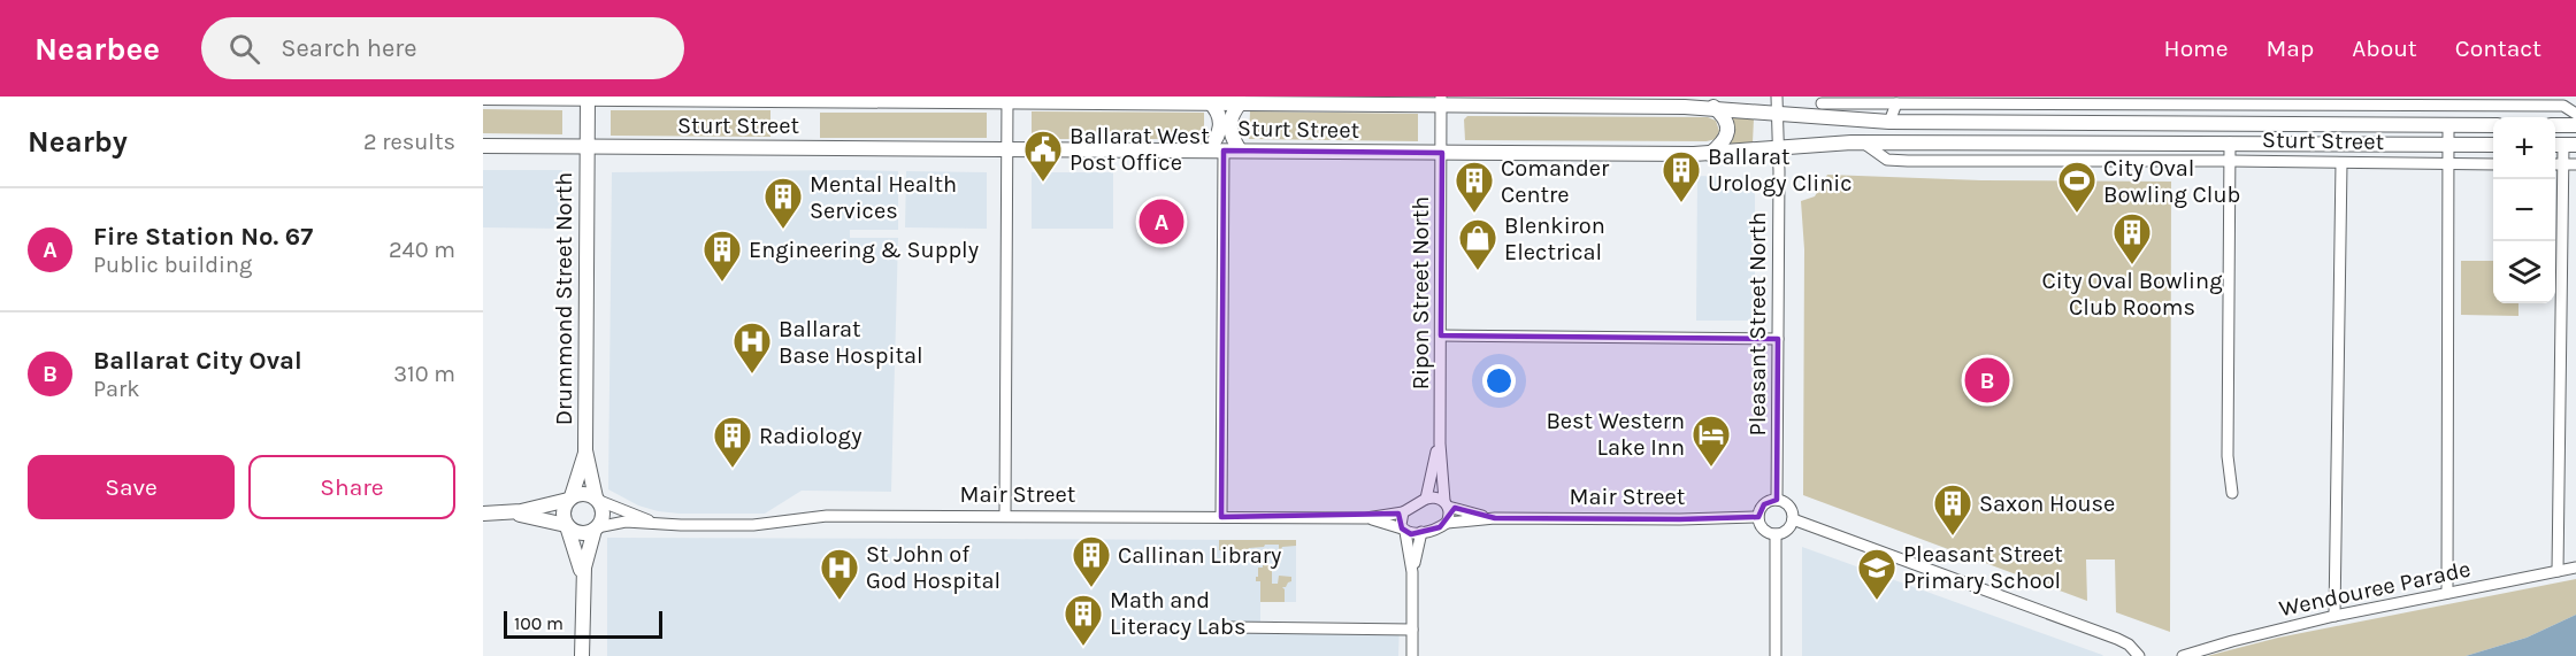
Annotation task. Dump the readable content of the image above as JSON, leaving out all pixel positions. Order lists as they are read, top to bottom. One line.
{"streets":{"main road":["Sturt Street","Drummond Street North"],"street":["Ripon Street North","Pleasant Street North","Mair Street","Wendouree Parade"]},"crossings":[["Sturt Street","Ripon Street North"],["Sturt Street","Drummond Street North"],["Sturt Street","Pleasant Street North"],["Ripon Street North","Mair Street"],["Drummond Street North","Mair Street"],["Pleasant Street North","Mair Street"]],"places":{"public building":["Ballarat West Post Office"],"building":["Ballarat Urology Clinic","Comander Centre","Mental Health Services","City Oval Bowling Club Rooms","Engineering & Supply","Radiology","Saxon House","Callinan Library","Math and Literacy Labs"],"sports":["City Oval Bowling Club"],"shop":["Blenkiron Electrical"],"hospital":["Ballarat Base Hospital","St John of God Hospital"],"hotel":["Best Western Lake Inn"],"school or university":["Pleasant Street Primary School"]},"scale_bar":"100 m","page":{"header":"Nearbee","search":"Search here","nav":["Home","Map","About","Contact"],"heading":["Nearby","2 results"],"map_buttons":["+","−"],"list":[{"mark":"A","name":"Fire Station No. 67","note":"Public building","value":"240 m"},{"mark":"B","name":"Ballarat City Oval","note":"Park","value":"310 m"}],"pins":["A","B"],"buttons":["Save","Share"],"scale":"100 m"}}
